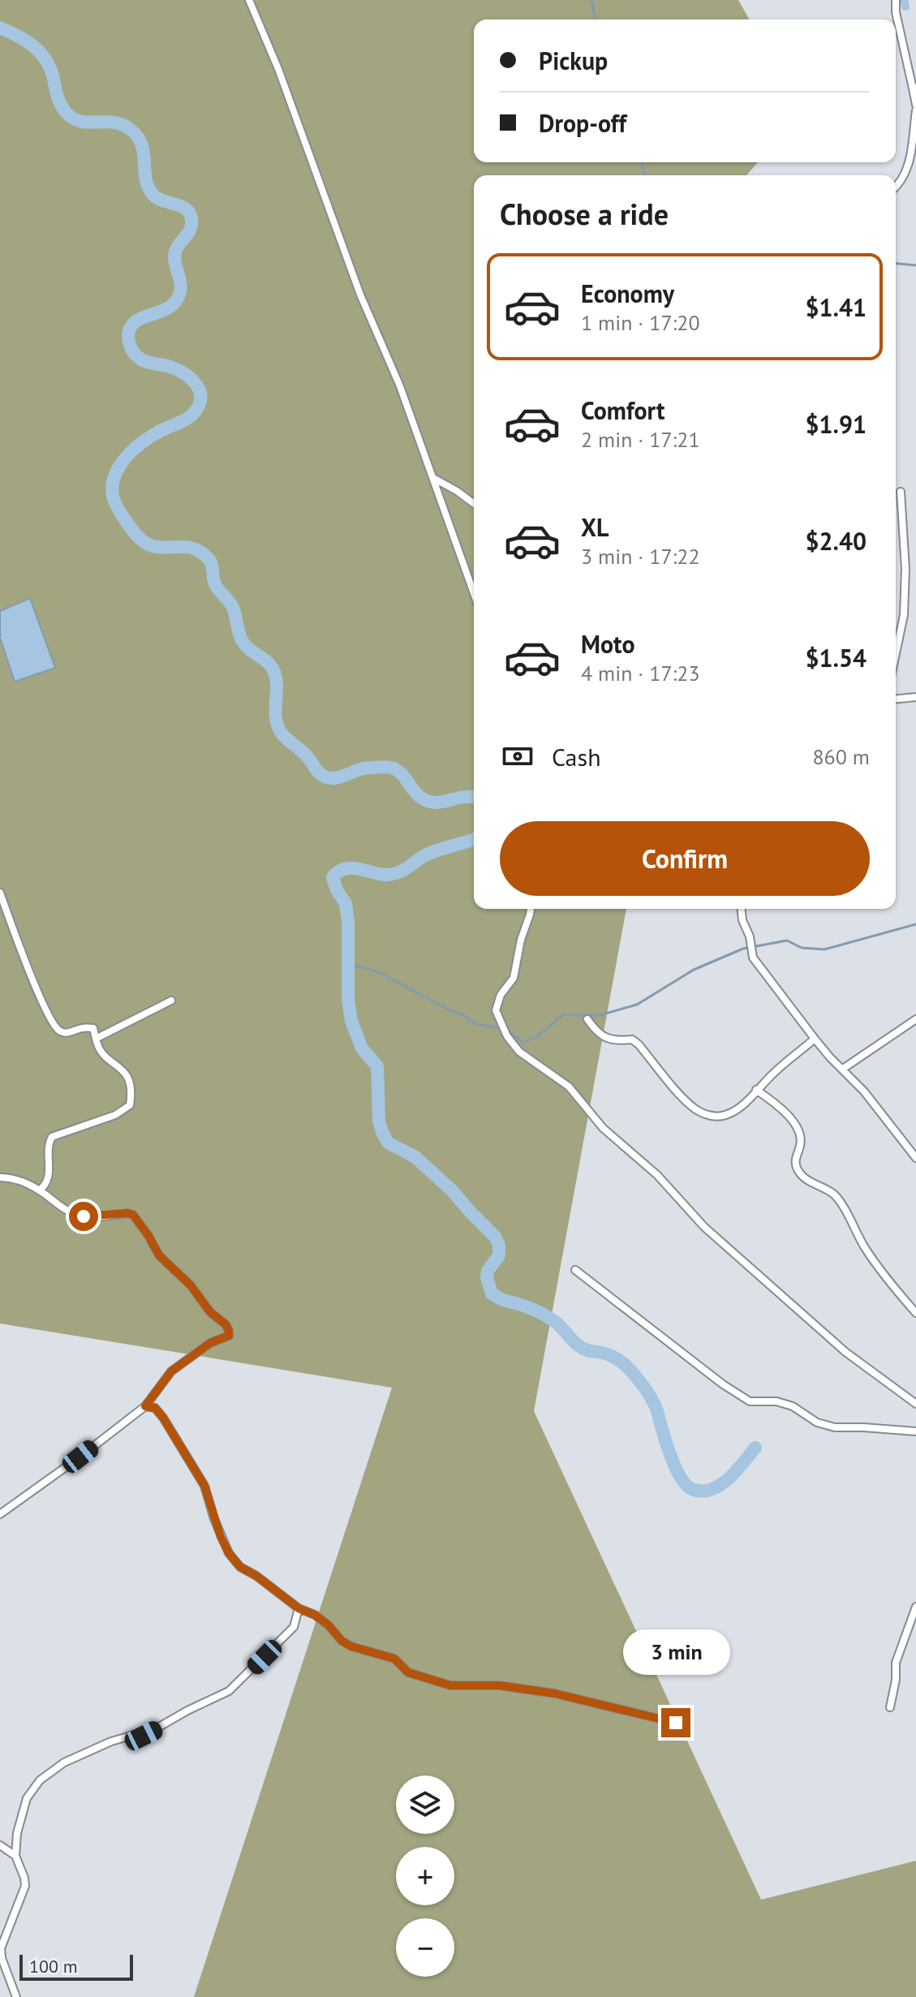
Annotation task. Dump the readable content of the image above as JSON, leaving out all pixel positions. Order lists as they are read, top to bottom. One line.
{"scale_bar":"100 m","page":{"banner":["Pickup","Drop-off"],"heading":"Choose a ride","list":[{"name":"Economy","note":"1 min · 17:20","value":"$1.41"},{"name":"Comfort","note":"2 min · 17:21","value":"$1.91"},{"name":"XL","note":"3 min · 17:22","value":"$2.40"},{"name":"Moto","note":"4 min · 17:23","value":"$1.54"}],"pay":["Cash","860 m"],"buttons":"Confirm","bubble":"3 min","map_buttons":["+","−"],"scale":"100 m"}}
